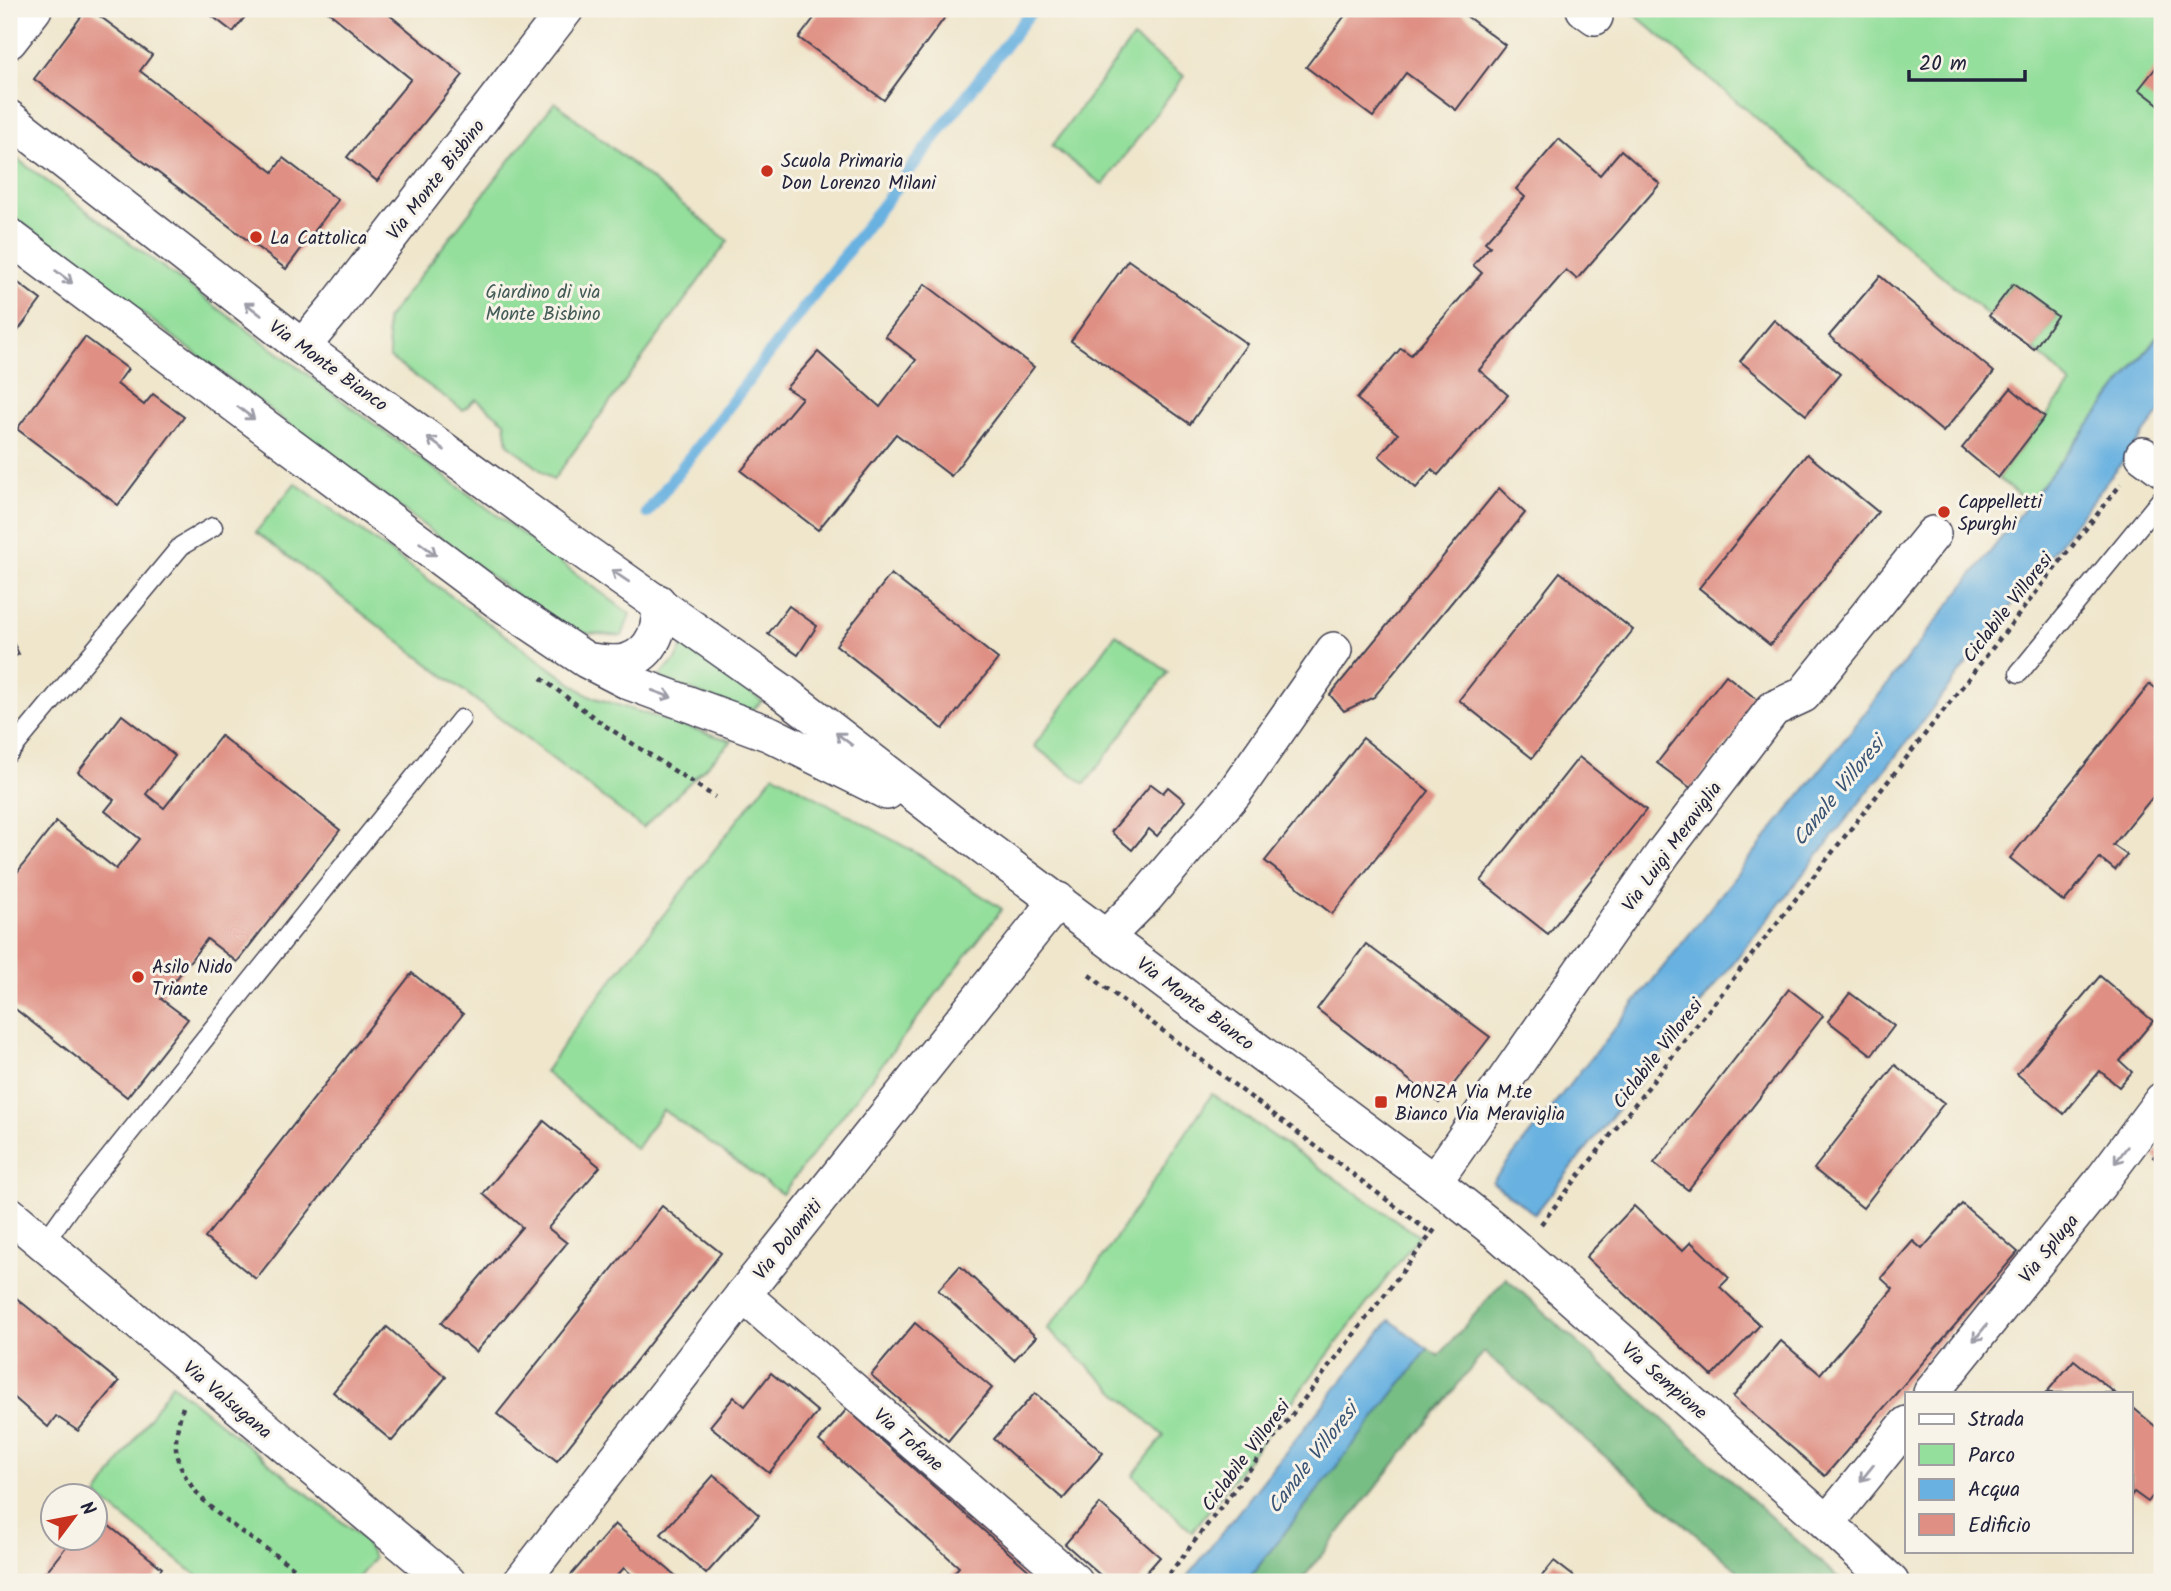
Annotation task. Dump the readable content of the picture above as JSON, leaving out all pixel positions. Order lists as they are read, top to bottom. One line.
{"streets":{"street":["Via Monte Bisbino","Via Monte Bianco","Via Luigi Meraviglia","Via Dolomiti","Via Spluga","Via Sempione","Via Valsugana","Via Tofane"],"path":["Ciclabile Villoresi"]},"crossings":[["Via Monte Bisbino","Via Monte Bianco"],["Via Monte Bianco","Via Luigi Meraviglia"],["Via Monte Bianco","Via Dolomiti"],["Via Monte Bianco","Via Sempione"],["Ciclabile Villoresi","Via Sempione"],["Via Luigi Meraviglia","Via Sempione"],["Via Dolomiti","Via Tofane"]],"one_way":["Via Spluga"],"water":["Canale Villoresi"],"parks":["Giardino di via Monte Bisbino"],"places":{"other":["Scuola Primaria Don Lorenzo Milani","La Cattolica","Cappelletti Spurghi","Asilo Nido Triante"],"transit":["MONZA Via M.te Bianco Via Meraviglia"]},"legend":["Strada","Parco","Acqua","Edificio"],"scale_bar":"20 m","north":"top right"}
